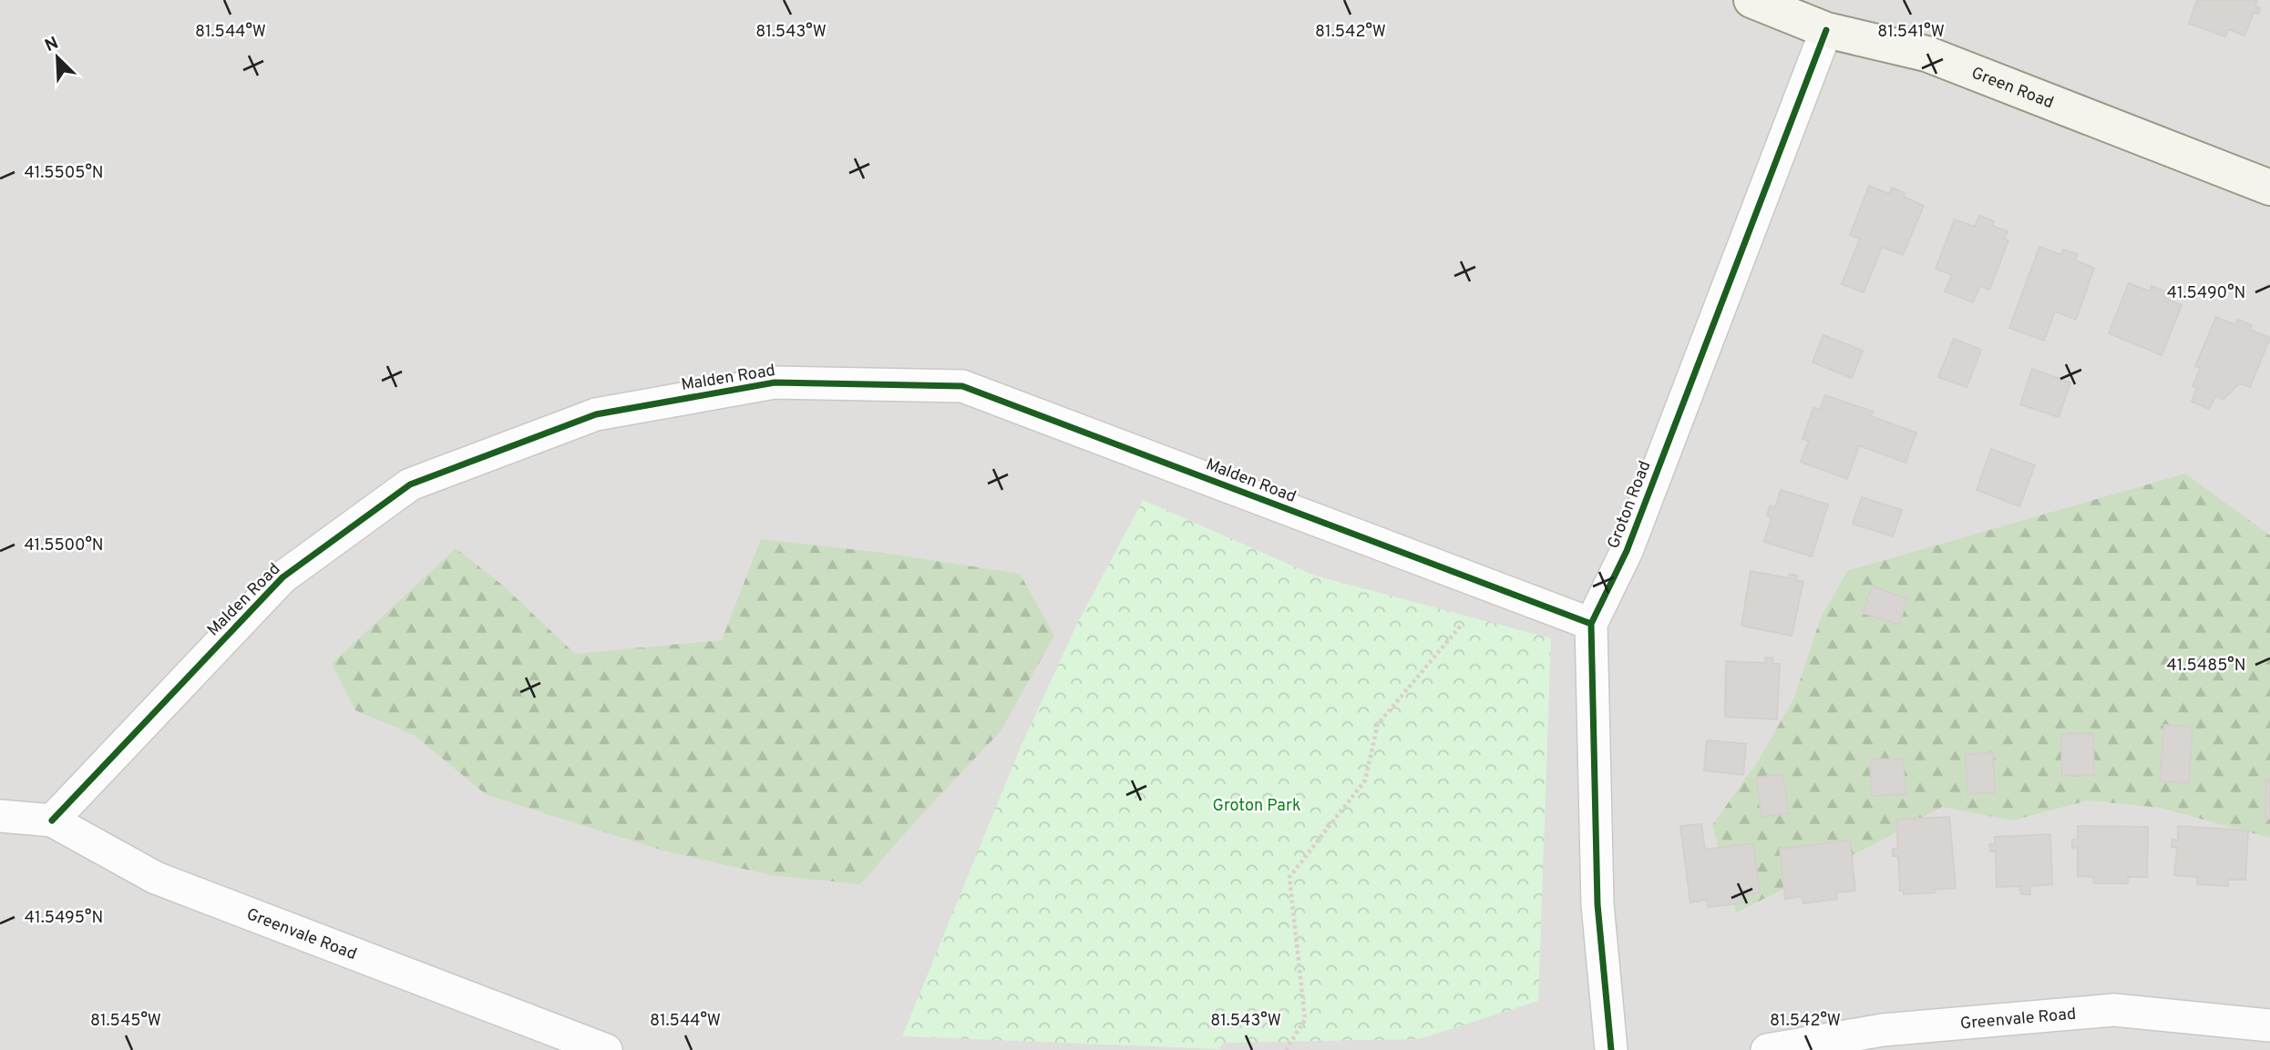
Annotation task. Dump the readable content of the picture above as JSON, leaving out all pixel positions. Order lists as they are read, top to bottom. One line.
{"streets":{"main road":["Green Road"],"street":["Malden Road","Groton Road","Greenvale Road"]},"crossings":[["Green Road","Groton Road"],["Malden Road","Groton Road"],["Malden Road","Greenvale Road"]],"parks":["Groton Park"],"north":"top left","coordinates":["81.544°W","81.543°W","81.542°W","81.541°W","41.5505°N","41.5490°N","41.5500°N","41.5485°N","41.5495°N","81.545°W"]}
